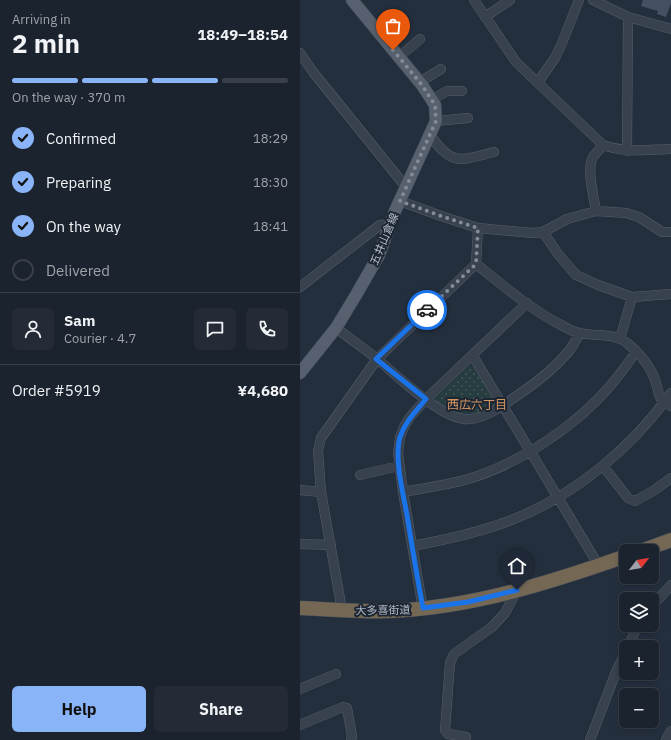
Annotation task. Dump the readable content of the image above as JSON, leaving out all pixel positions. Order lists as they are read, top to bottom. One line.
{"streets":{"highway":["大多喜街道"],"main road":["五井山倉線"]},"districts":["西広六丁目"],"north":"top right","page":{"heading":["2 min","Arriving in","18:49–18:54"],"panel":["Sam","Courier · 4.7","Order #5919","¥4,680"],"bar":"On the way · 370 m","list":[["Confirmed","18:29"],["Preparing","18:30"],["On the way","18:41"],"Delivered"],"map_buttons":["+","−"],"buttons":["Help","Share"]}}
